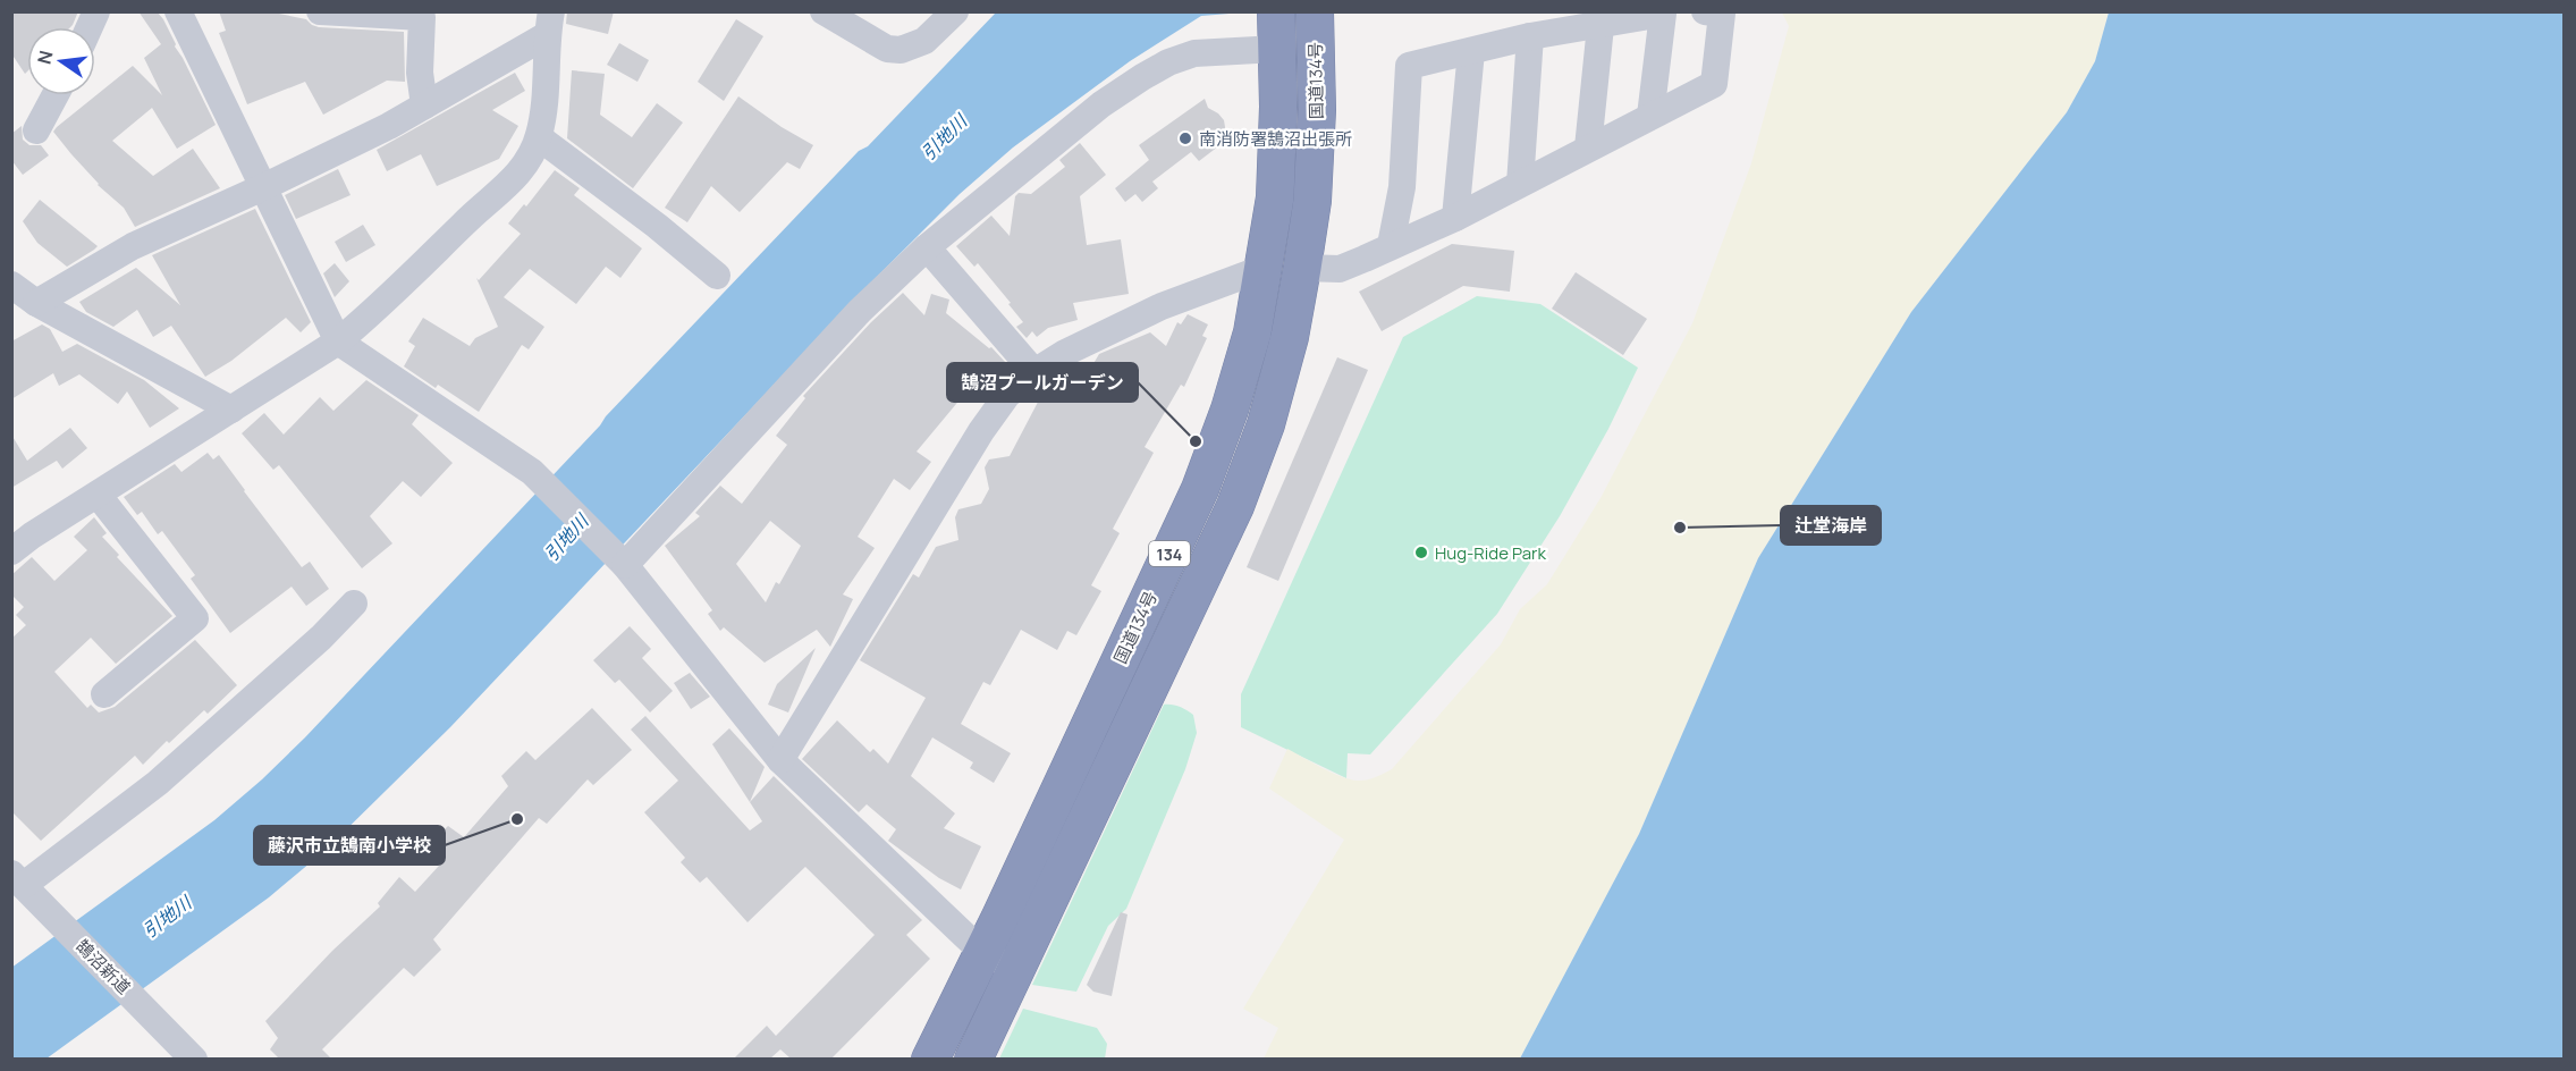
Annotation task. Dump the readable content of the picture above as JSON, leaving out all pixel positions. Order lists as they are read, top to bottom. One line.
{"streets":{"highway":["国道134号","134"],"street":["鵠沼新道"]},"water":["引地川"],"places":["南消防署鵠沼出張所","鵠沼プールガーデン","辻堂海岸","Hug-Ride Park","藤沢市立鵠南小学校"],"north":"left"}
